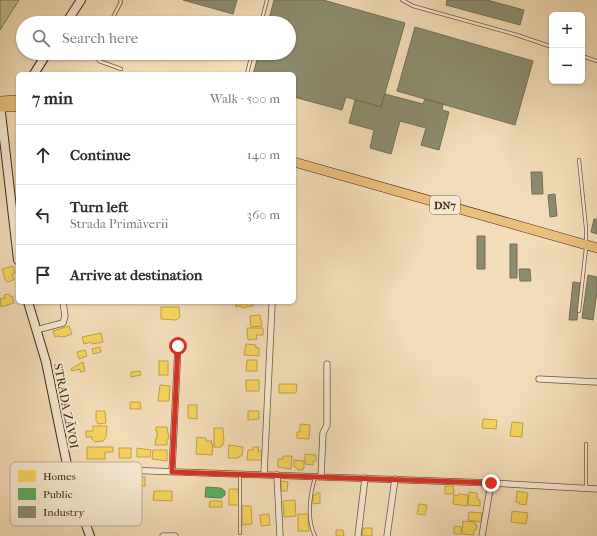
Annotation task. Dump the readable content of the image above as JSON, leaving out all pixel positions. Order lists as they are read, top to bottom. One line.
{"streets":{"main road":["DN7"],"street":["STRADA ZĂVOI"]},"legend":["Homes","Public","Industry"],"page":{"map_buttons":["+","−"],"search":"Search here","heading":["7 min","Walk · 500 m"],"list":[["Continue","140 m"],["Turn left","Strada Primăverii","360 m"],"Arrive at destination"]}}
